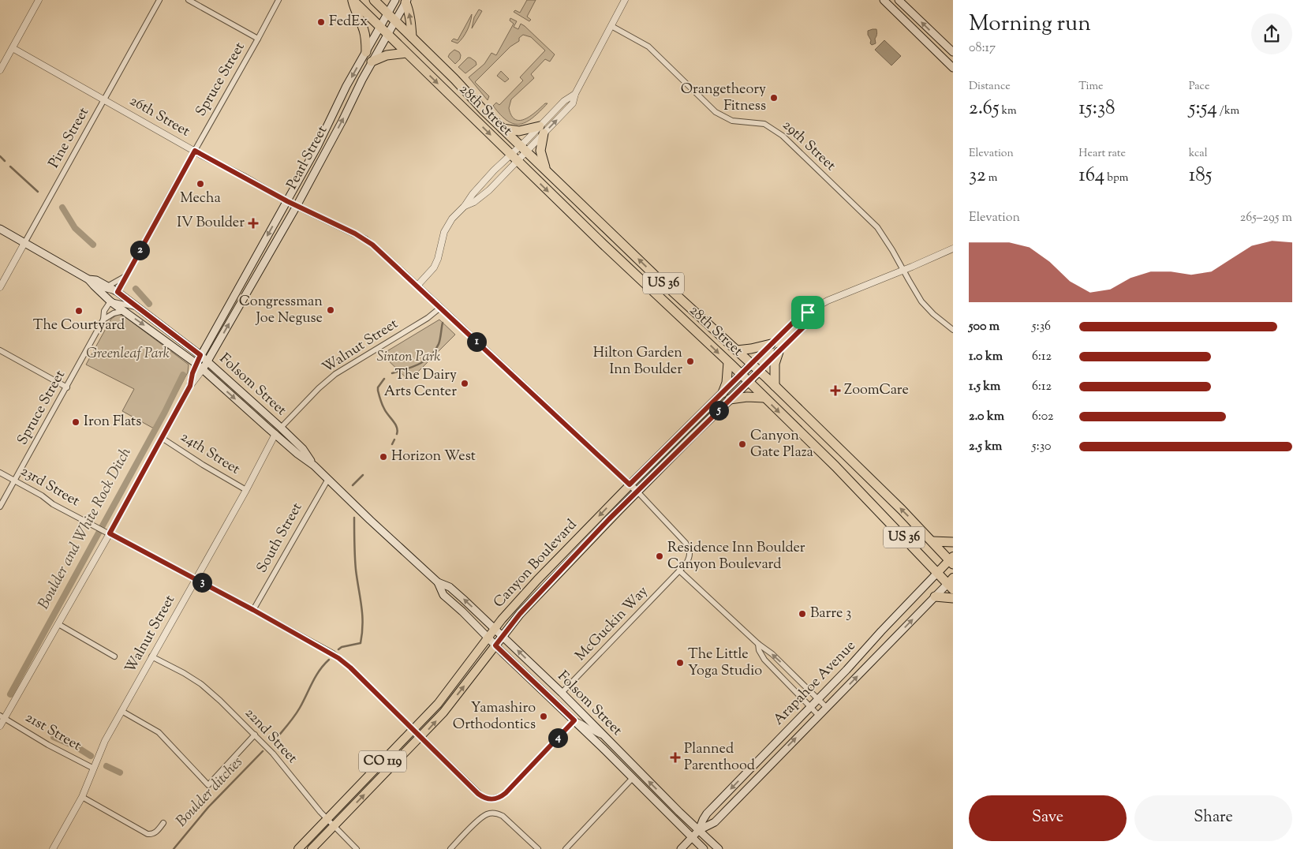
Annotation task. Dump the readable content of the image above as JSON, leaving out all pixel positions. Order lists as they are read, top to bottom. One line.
{"streets":{"highway":["28th Street","US 36"],"main road":["Pearl Street","Folsom Street","Canyon Boulevard","Arapahoe Avenue","CO 119"],"street":["Spruce Street","26th Street","Pine Street","29th Street","Walnut Street","24th Street","23rd Street","South Street","McGuckin Way","21st Street","22nd Street"]},"crossings":[["Spruce Street","26th Street"],["Spruce Street","Folsom Street"],["Spruce Street","23rd Street"],["28th Street","Pearl Street"],["28th Street","Canyon Boulevard"],["28th Street","Arapahoe Avenue"],["26th Street","Pine Street"],["26th Street","Pearl Street"],["26th Street","Walnut Street"],["26th Street","Canyon Boulevard"],["26th Street","McGuckin Way"],["Pine Street","Folsom Street"],["29th Street","Canyon Boulevard"],["Pearl Street","Folsom Street"],["Pearl Street","24th Street"],["Pearl Street","23rd Street"],["Pearl Street","21st Street"],["Walnut Street","Folsom Street"],["Walnut Street","24th Street"],["Walnut Street","23rd Street"],["Walnut Street","21st Street"],["Walnut Street","22nd Street"],["Folsom Street","23rd Street"],["Folsom Street","South Street"],["Folsom Street","Canyon Boulevard"],["Folsom Street","McGuckin Way"],["Folsom Street","Arapahoe Avenue"],["23rd Street","South Street"],["23rd Street","Canyon Boulevard"],["Canyon Boulevard","McGuckin Way"],["Canyon Boulevard","22nd Street"]],"water":["Boulder and White Rock Ditch","Boulder ditches"],"parks":["Greenleaf Park","Sinton Park"],"places":{"other":["FedEx","Orangetheory Fitness","Mecha","Congressman Joe Neguse","The Courtyard","Hilton Garden Inn Boulder","The Dairy Arts Center","Iron Flats","Canyon Gate Plaza","Horizon West","Residence Inn Boulder Canyon Boulevard","Barre 3","The Little Yoga Studio","Yamashiro Orthodontics"],"health":["IV Boulder","ZoomCare","Planned Parenthood"]},"page":{"heading":["Morning run","08:17"],"stats":[["Distance","2.65 km"],["Time","15:38"],["Pace","5:54 /km"],["Elevation","32 m"],["Heart rate","164 bpm"],["kcal","185"]],"chart":["Elevation","265–295 m"],"pins":["2","1","5","3","4"],"list":[{"name":"500 m","note":"5:36"},{"name":"1.0 km","note":"6:12"},{"name":"1.5 km","note":"6:12"},{"name":"2.0 km","note":"6:02"},{"name":"2.5 km","note":"5:30"}],"buttons":["Save","Share"]}}
